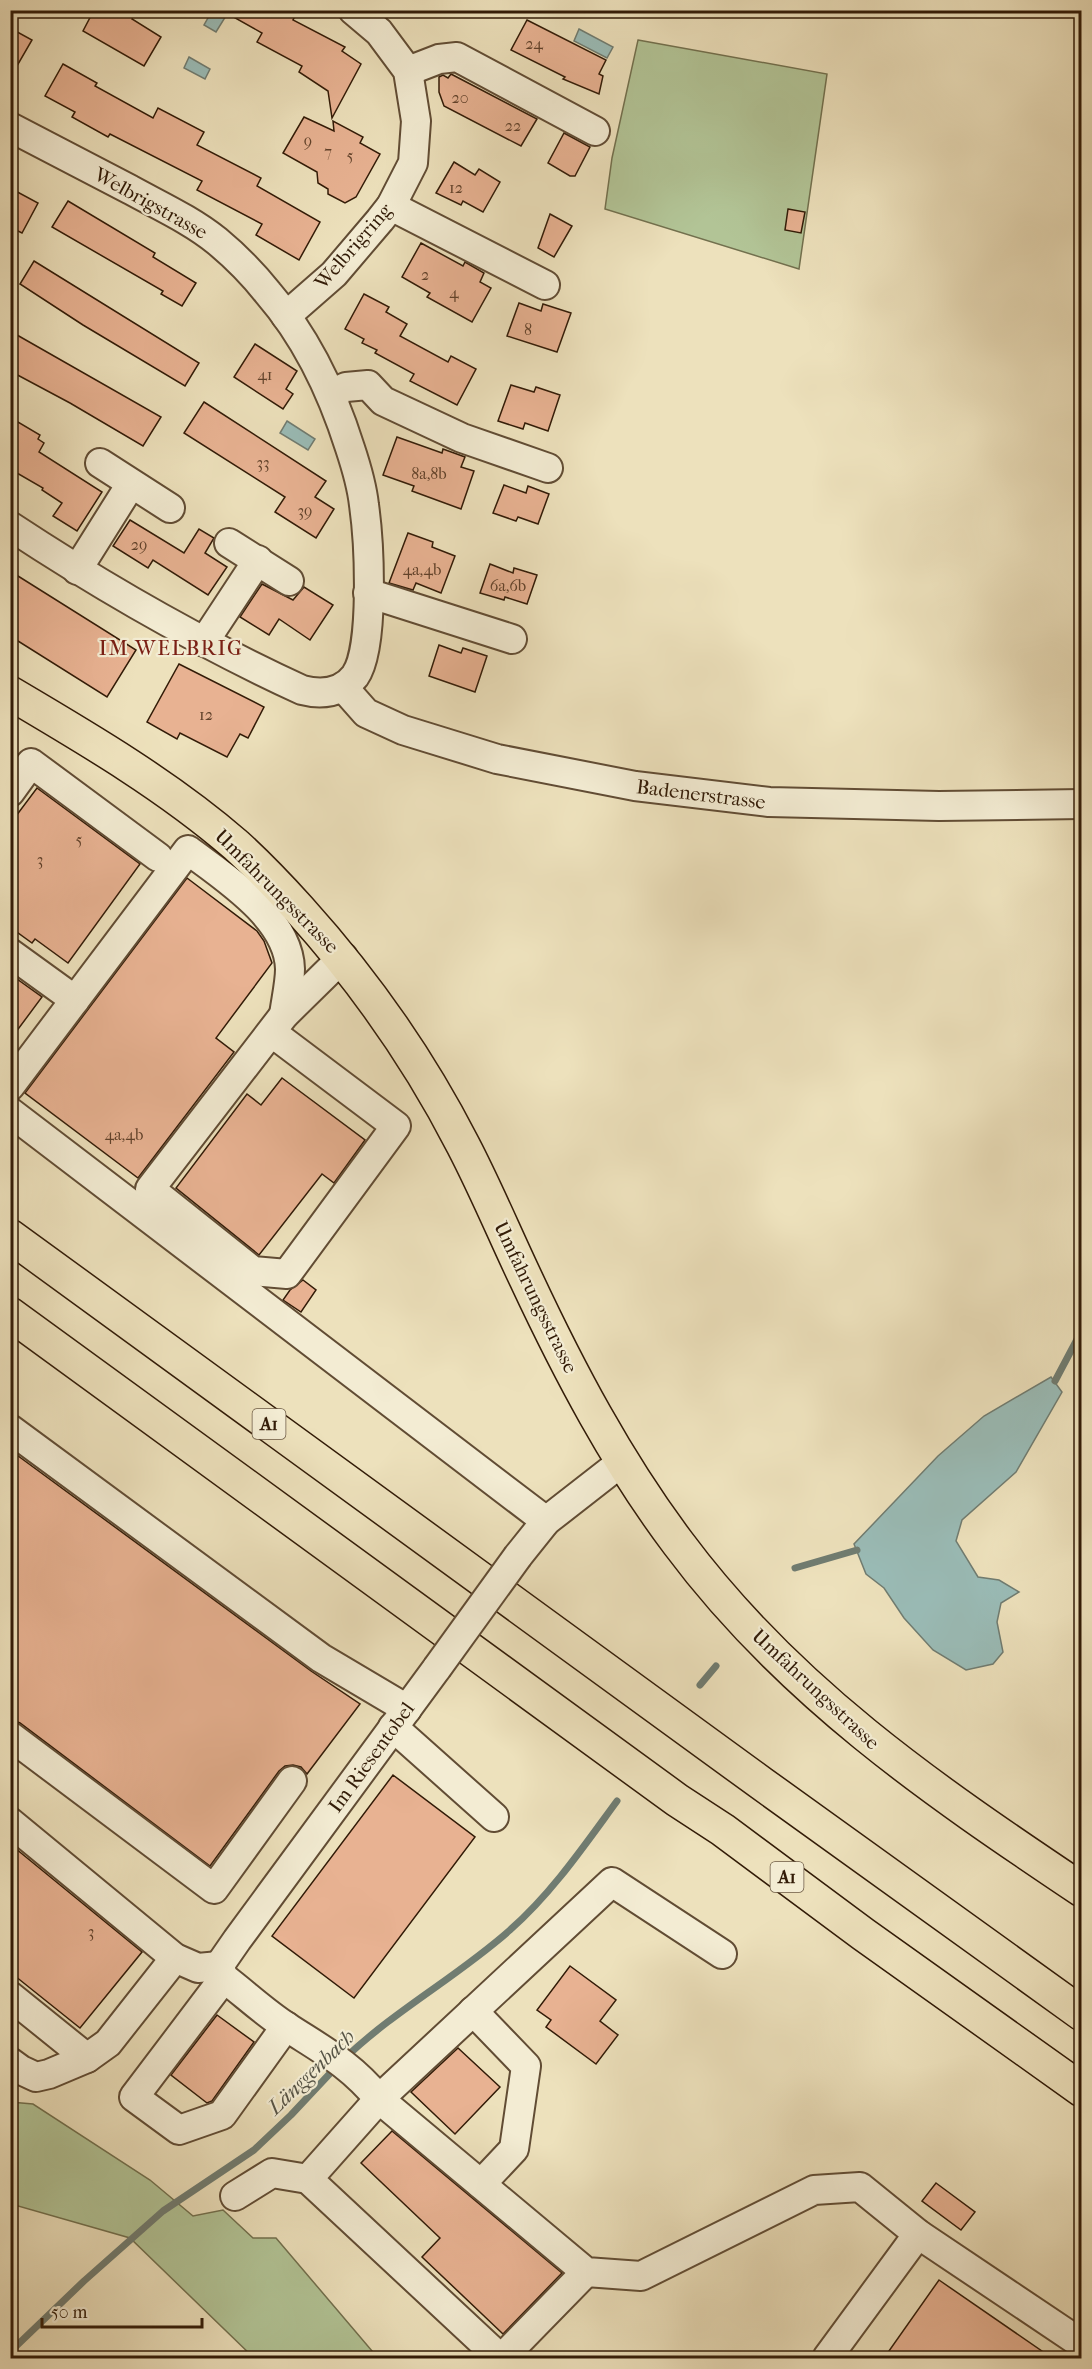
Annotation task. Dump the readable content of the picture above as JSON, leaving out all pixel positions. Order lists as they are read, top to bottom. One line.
{"streets":{"main road":["Umfahrungsstrasse","A1"],"street":["Welbrigstrasse","Welbrigring","Badenerstrasse","Im Riesentobel"]},"crossings":[["Welbrigstrasse","Welbrigring"],["Welbrigstrasse","Badenerstrasse"],["Umfahrungsstrasse","Im Riesentobel"]],"districts":["IM WELBRIG"],"water":["Länggenbach"],"house_numbers":["24","20","22","9","7","5","12","2","4","8","41","33","8a,8b","39","29","4a,4b","6a,6b","12","5","3","4a,4b","3"],"scale_bar":"50 m"}
